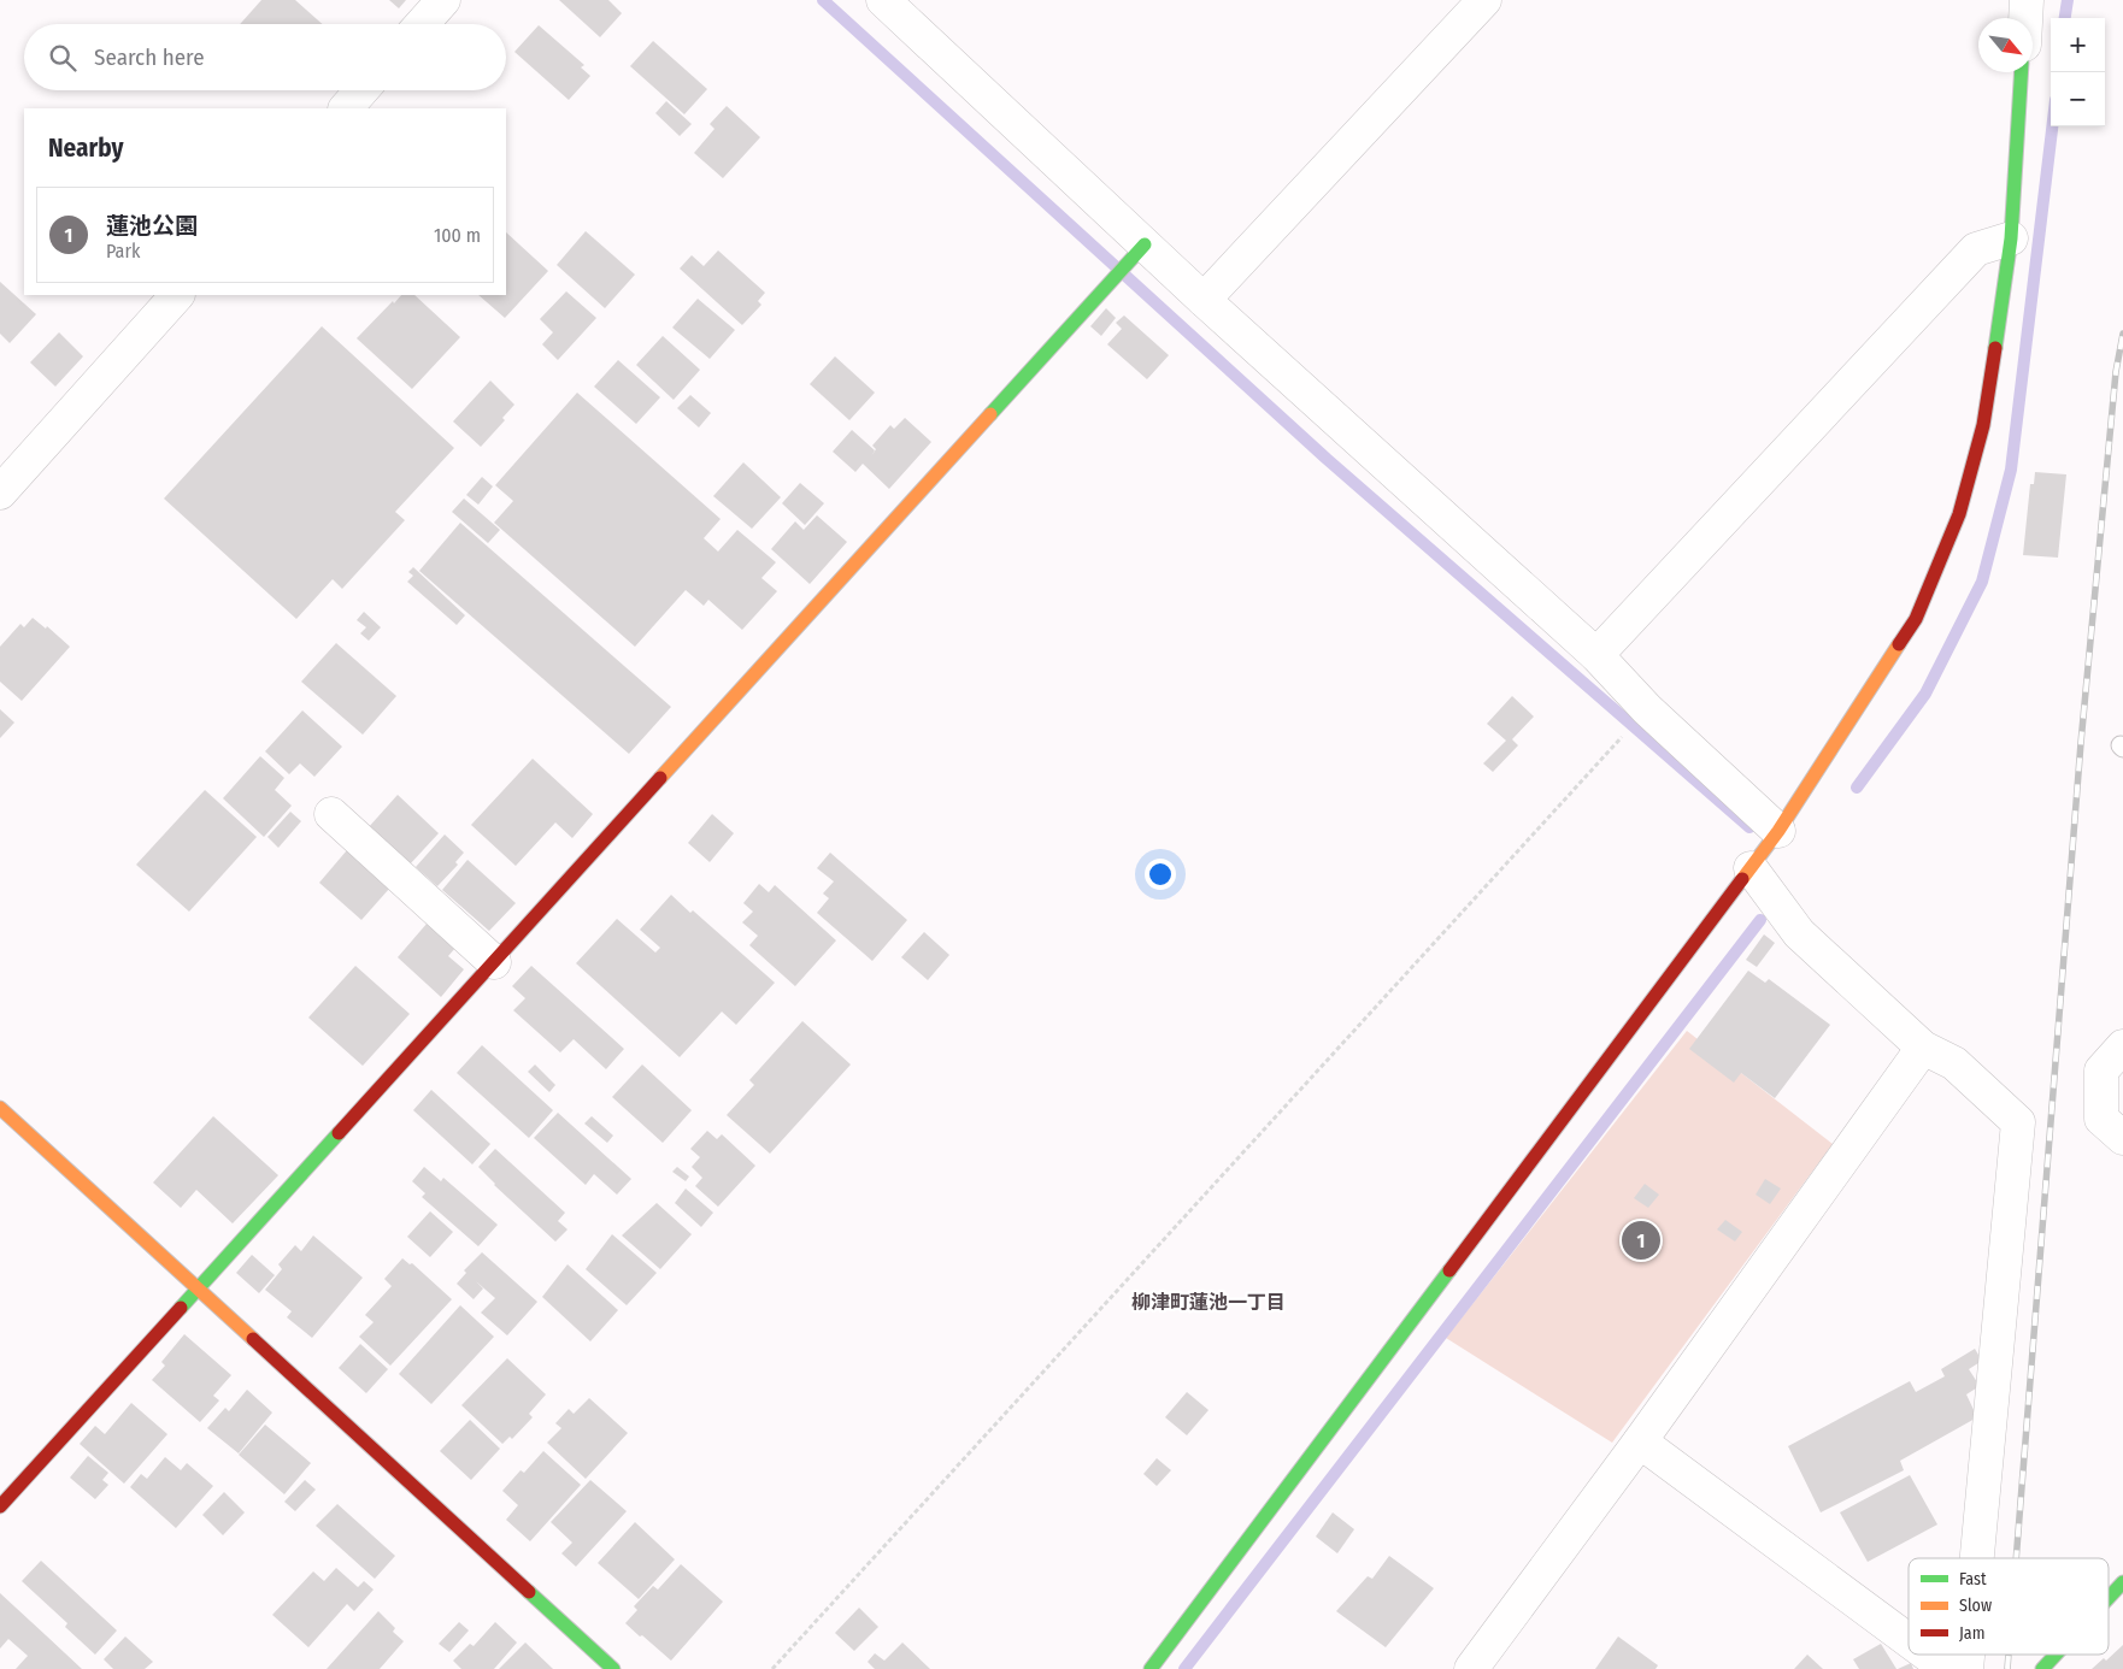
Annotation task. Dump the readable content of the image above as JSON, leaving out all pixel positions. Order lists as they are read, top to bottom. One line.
{"districts":["柳津町蓮池一丁目"],"legend":["Fast","Slow","Jam"],"north":"bottom right","page":{"map_buttons":["+","−"],"search":"Search here","heading":"Nearby","list":[{"mark":"1","name":"蓮池公園","note":"Park","value":"100 m"}],"pins":"1"}}
